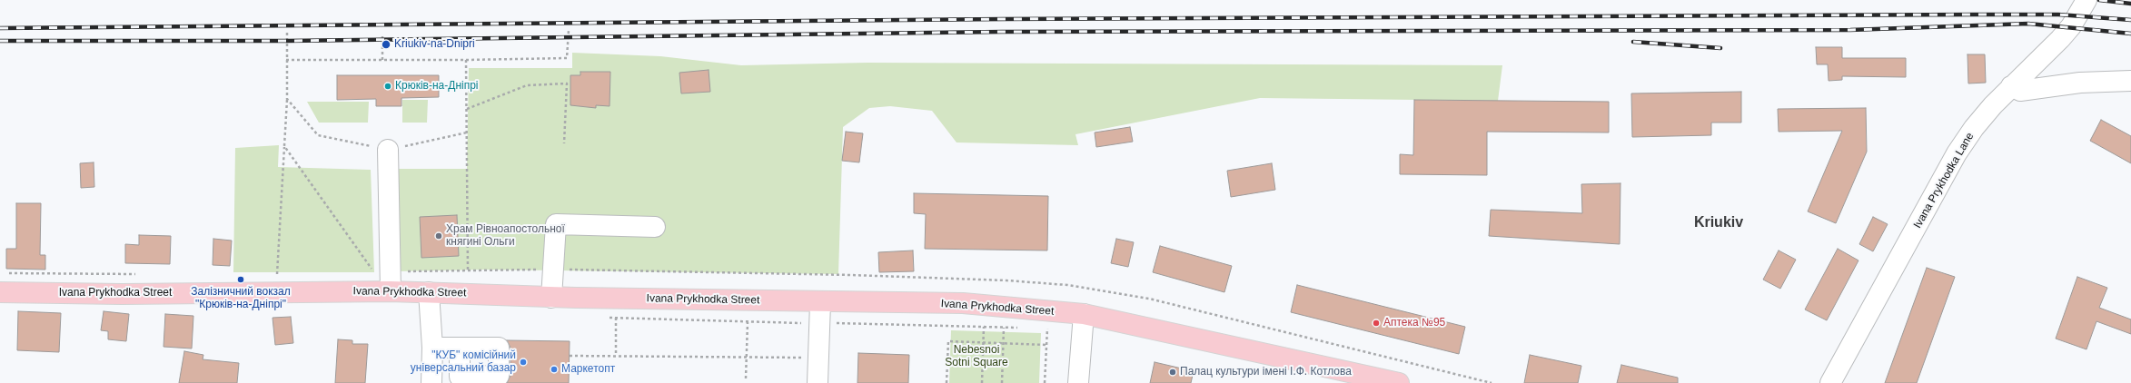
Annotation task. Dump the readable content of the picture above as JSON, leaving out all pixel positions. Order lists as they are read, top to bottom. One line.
{"streets":{"main road":["Ivana Prykhodka Street"],"street":["Ivana Prykhodka Lane"]},"districts":["Kriukiv"],"parks":["Nebesnoi Sotni Square"],"places":["Kriukiv-na-Dnipri","Крюків-на-Дніпрі","Храм Рівноапостольної княгині Ольги","Залізничний вокзал \"Крюкiв-на-Днiпрi\"","Аптека №95","\"КУБ\" комісійний універсальний базар","Маркетопт","Палац культури імені І.Ф. Котлова"]}
